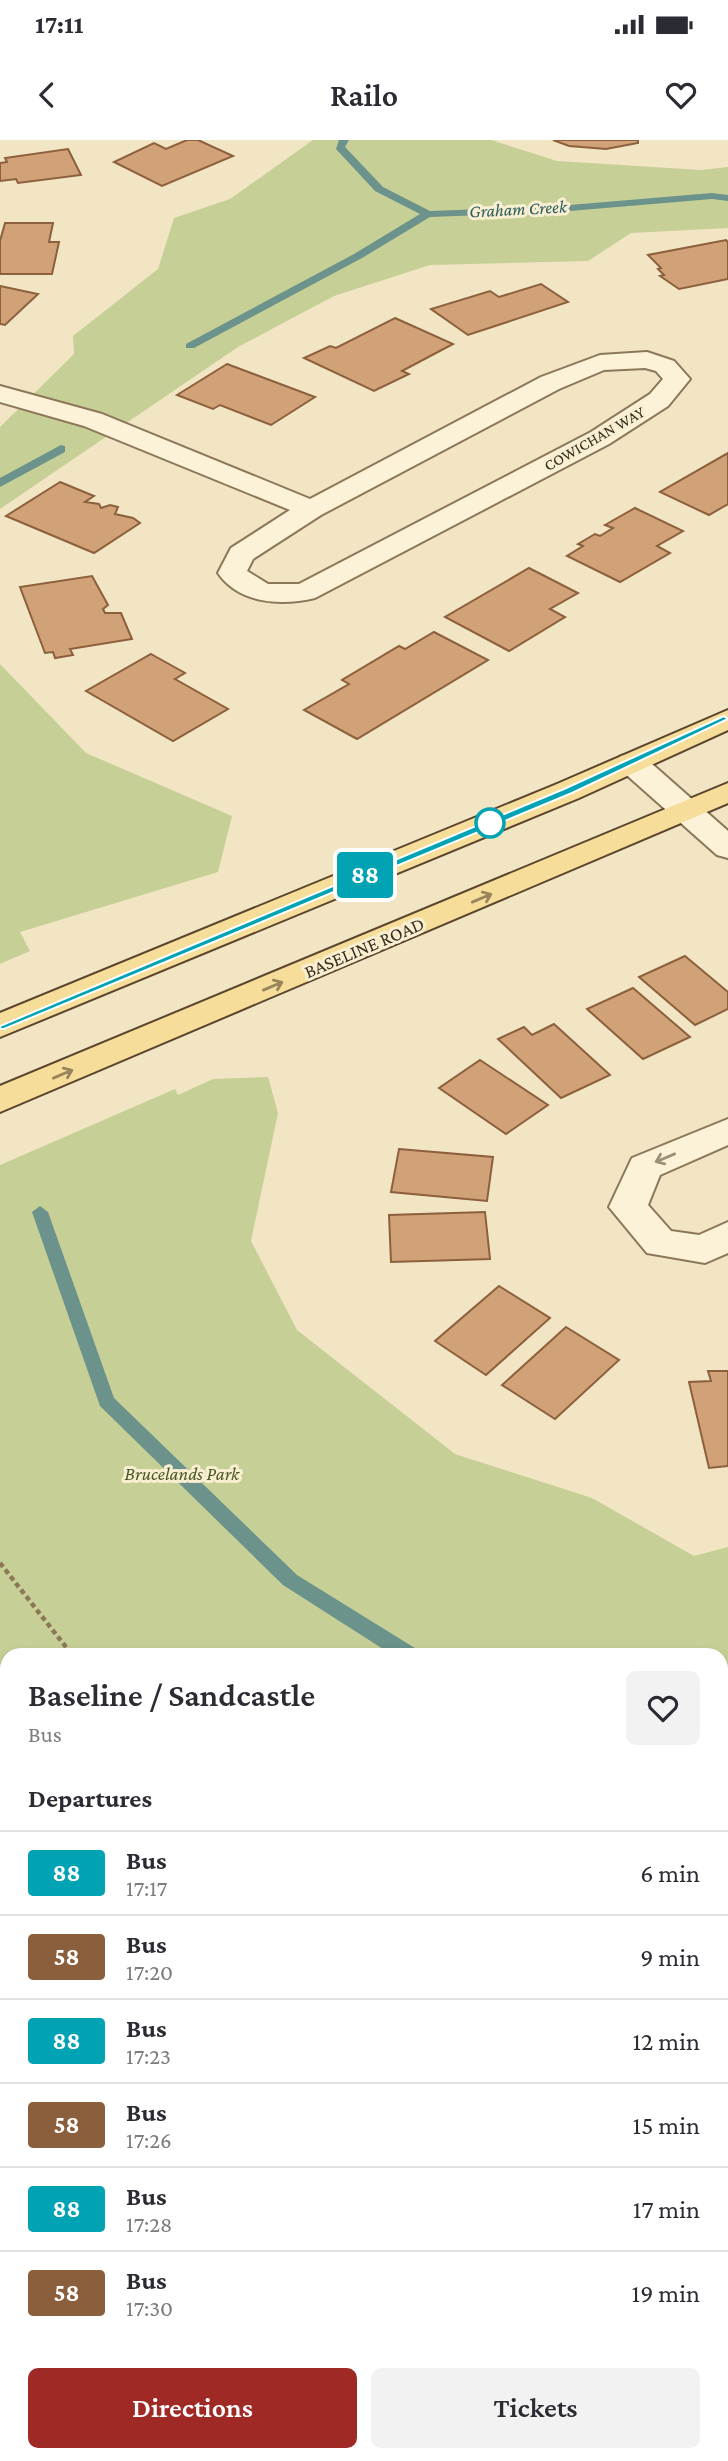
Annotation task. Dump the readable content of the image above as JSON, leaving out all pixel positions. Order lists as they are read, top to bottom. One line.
{"streets":{"main road":["BASELINE ROAD"],"street":["COWICHAN WAY"]},"water":["Graham Creek"],"parks":["Brucelands Park"],"lines":["bus line 88"],"page":{"status":"17:11","header":"Railo","on_map":"88","heading":[["Baseline / Sandcastle","Bus"],"Departures"],"list":[{"mark":"88","name":"Bus","note":"17:17","value":"6 min"},{"mark":"58","name":"Bus","note":"17:20","value":"9 min"},{"mark":"88","name":"Bus","note":"17:23","value":"12 min"},{"mark":"58","name":"Bus","note":"17:26","value":"15 min"},{"mark":"88","name":"Bus","note":"17:28","value":"17 min"},{"mark":"58","name":"Bus","note":"17:30","value":"19 min"}],"buttons":["Directions","Tickets"]}}
